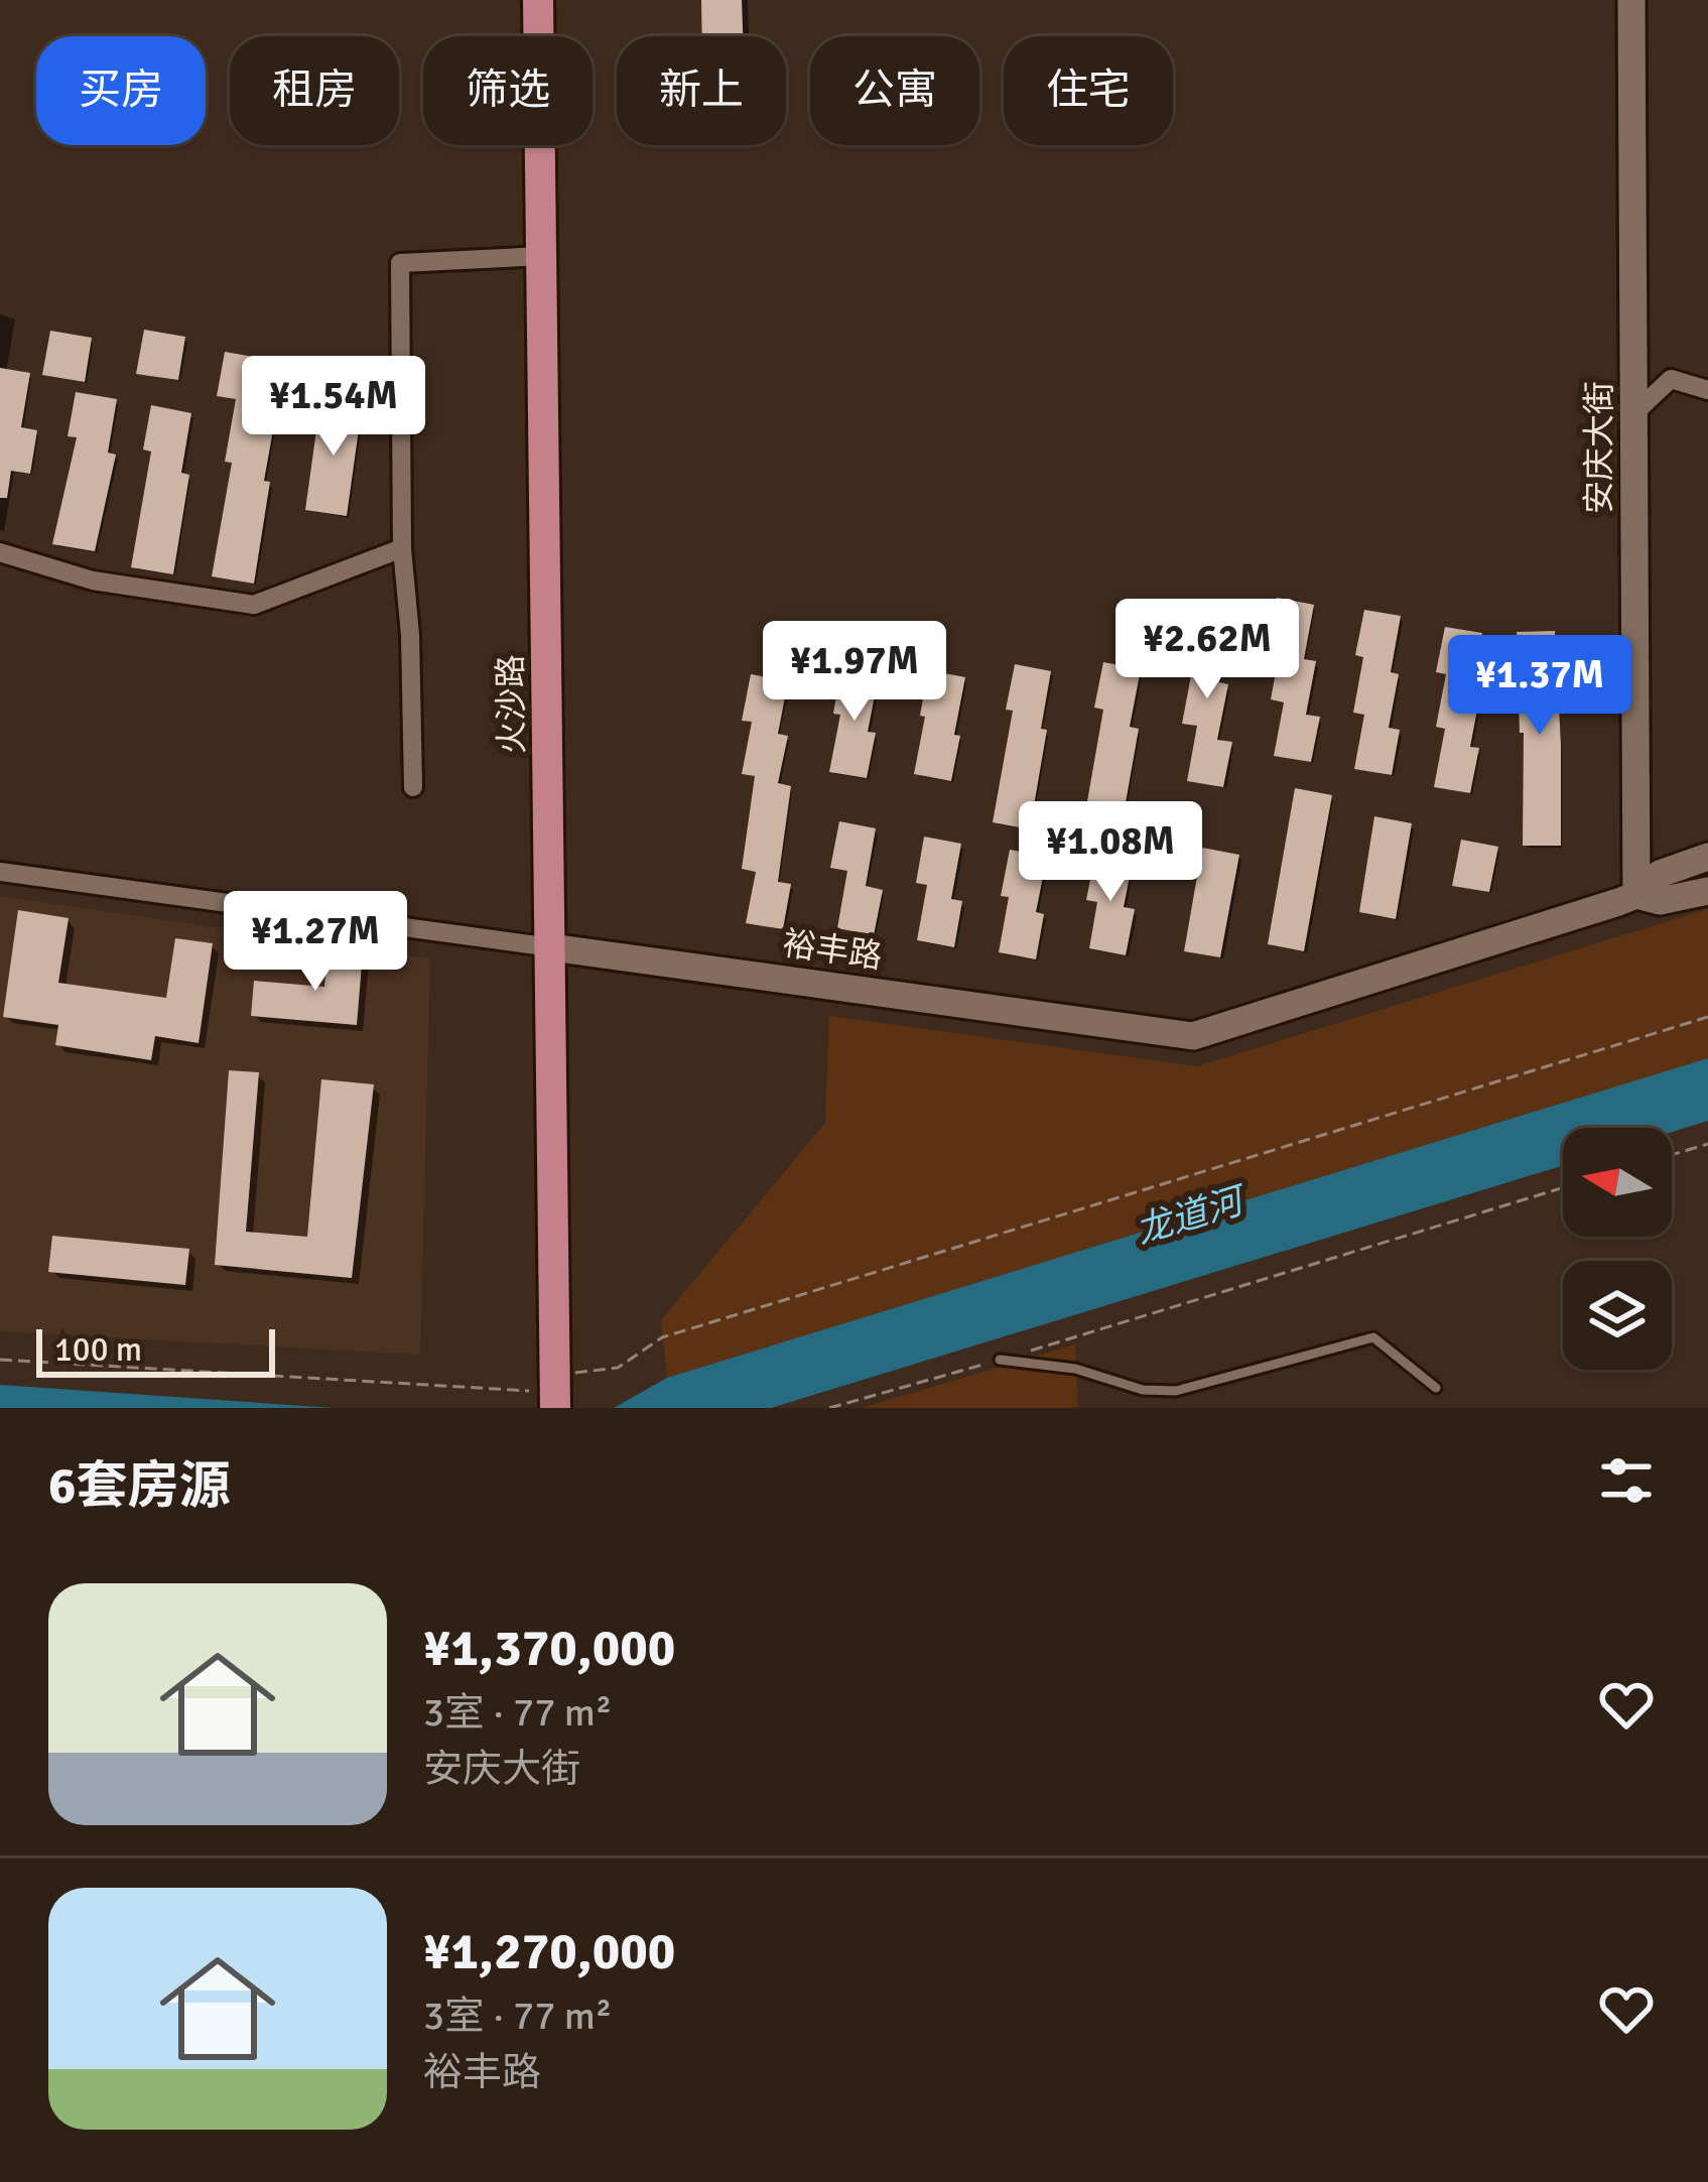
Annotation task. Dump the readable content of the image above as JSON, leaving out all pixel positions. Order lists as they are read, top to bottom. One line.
{"streets":{"main road":["火沙路"],"street":["安庆大街","裕丰路"]},"crossings":[["安庆大街","裕丰路"],["火沙路","裕丰路"]],"water":["龙道河"],"scale_bar":"100 m","north":"left","page":{"chip":["买房","租房","筛选","新上","公寓","住宅"],"price":["¥1.54M","¥2.62M","¥1.97M","¥1.37M","¥1.08M","¥1.27M"],"scale":"100 m","heading":"6套房源","list":[{"name":"¥1,370,000","note":"3室 · 77 m² · 安庆大街"},{"name":"¥1,270,000","note":"3室 · 77 m² · 裕丰路"}]}}
